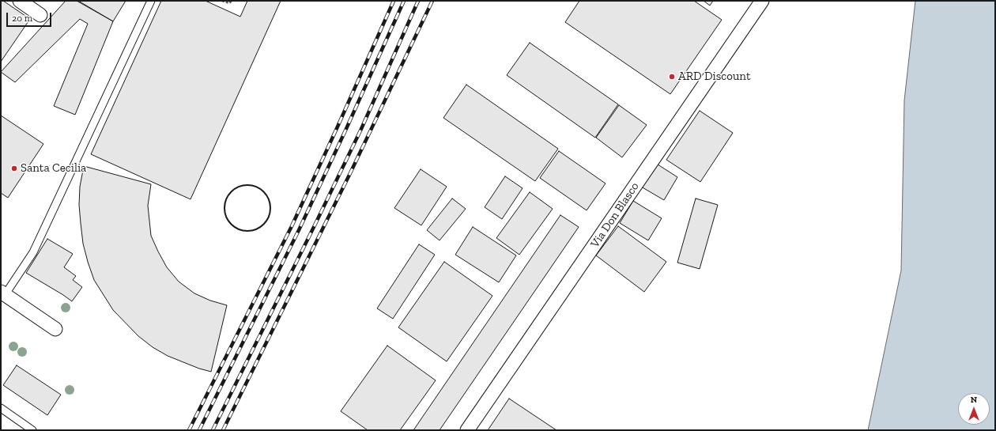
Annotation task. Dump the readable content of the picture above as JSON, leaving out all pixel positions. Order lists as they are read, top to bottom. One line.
{"streets":{"street":["Via Don Blasco"]},"places":["ARD Discount","Santa Cecilia"],"scale_bar":"20 m","north":"top"}
